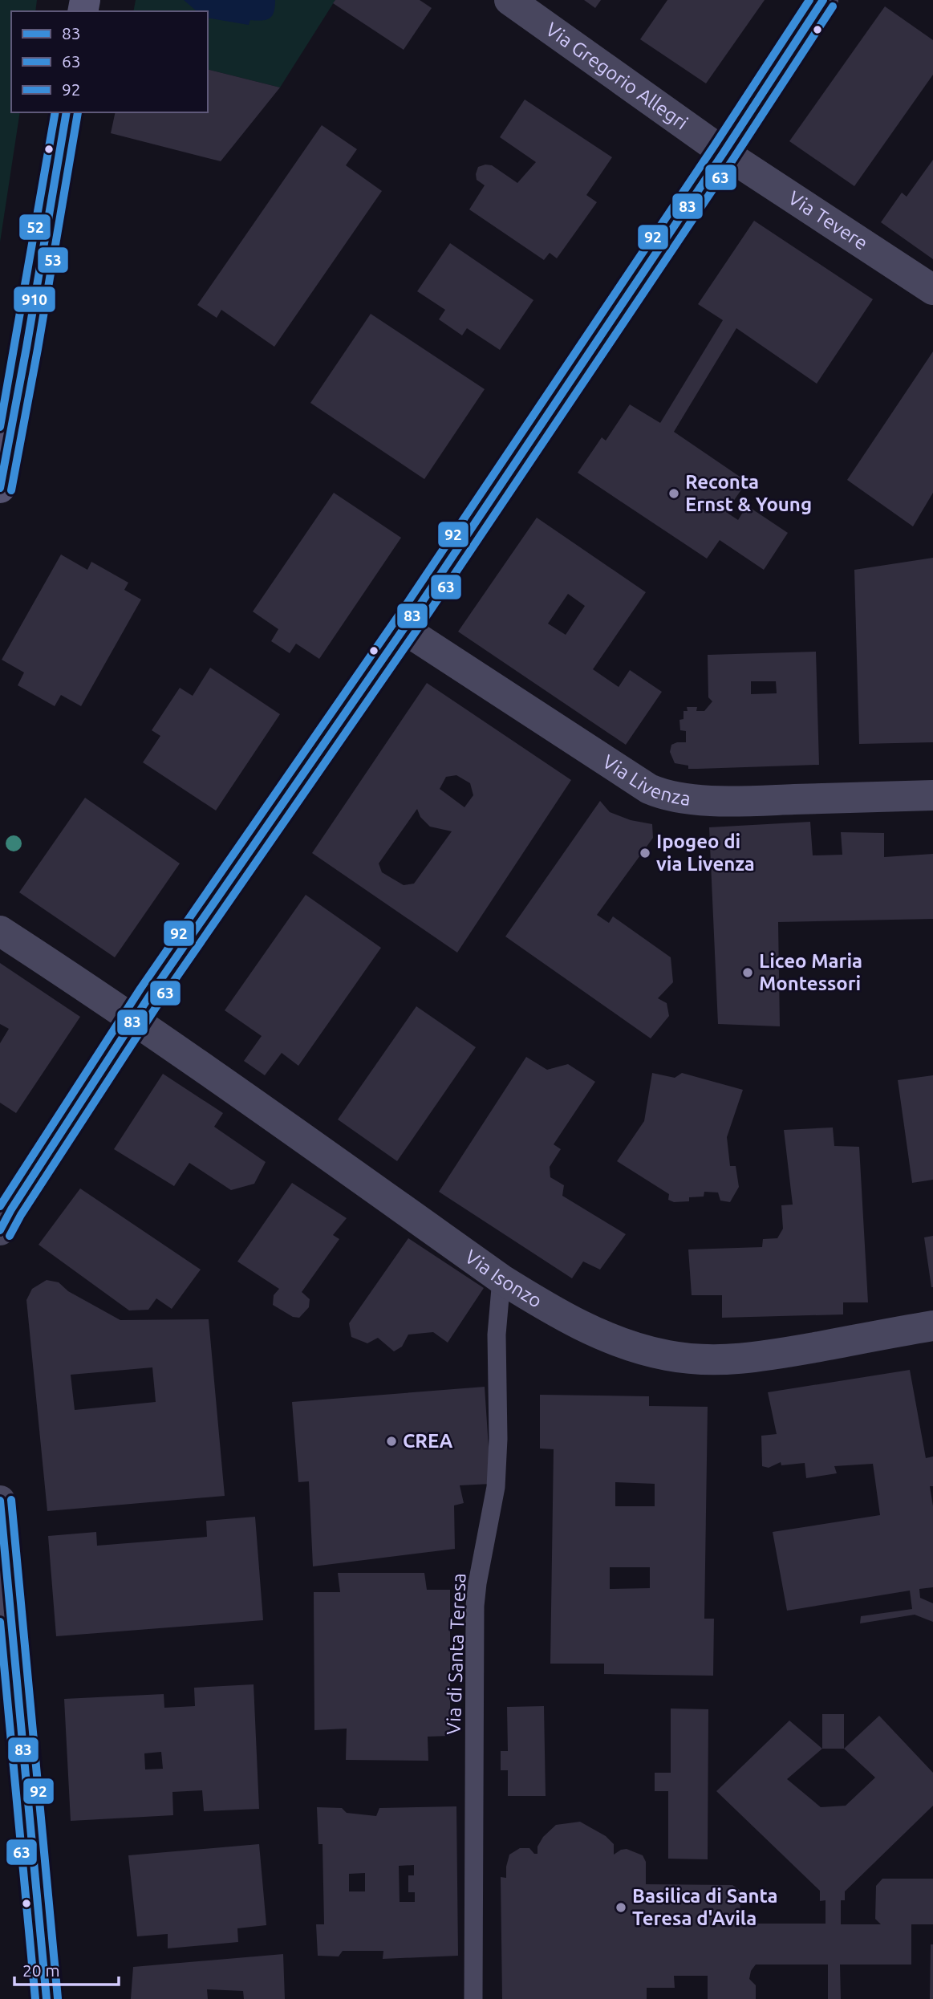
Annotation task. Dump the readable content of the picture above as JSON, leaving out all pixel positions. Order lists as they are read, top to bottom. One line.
{"streets":{"street":["Via Gregorio Allegri","Via Tevere","Via Livenza","Via Isonzo"],"lane":["Via di Santa Teresa"]},"crossings":[["Via Gregorio Allegri","Via Tevere"],["Via Isonzo","Via di Santa Teresa"]],"places":["Reconta Ernst & Young","Ipogeo di via Livenza","Liceo Maria Montessori","CREA","Basilica di Santa Teresa d'Avila"],"lines":["transit line 83","transit line 92","transit line 63","transit line 910","transit line 53","transit line 52"],"legend":["83","63","92"],"scale_bar":"20 m"}
